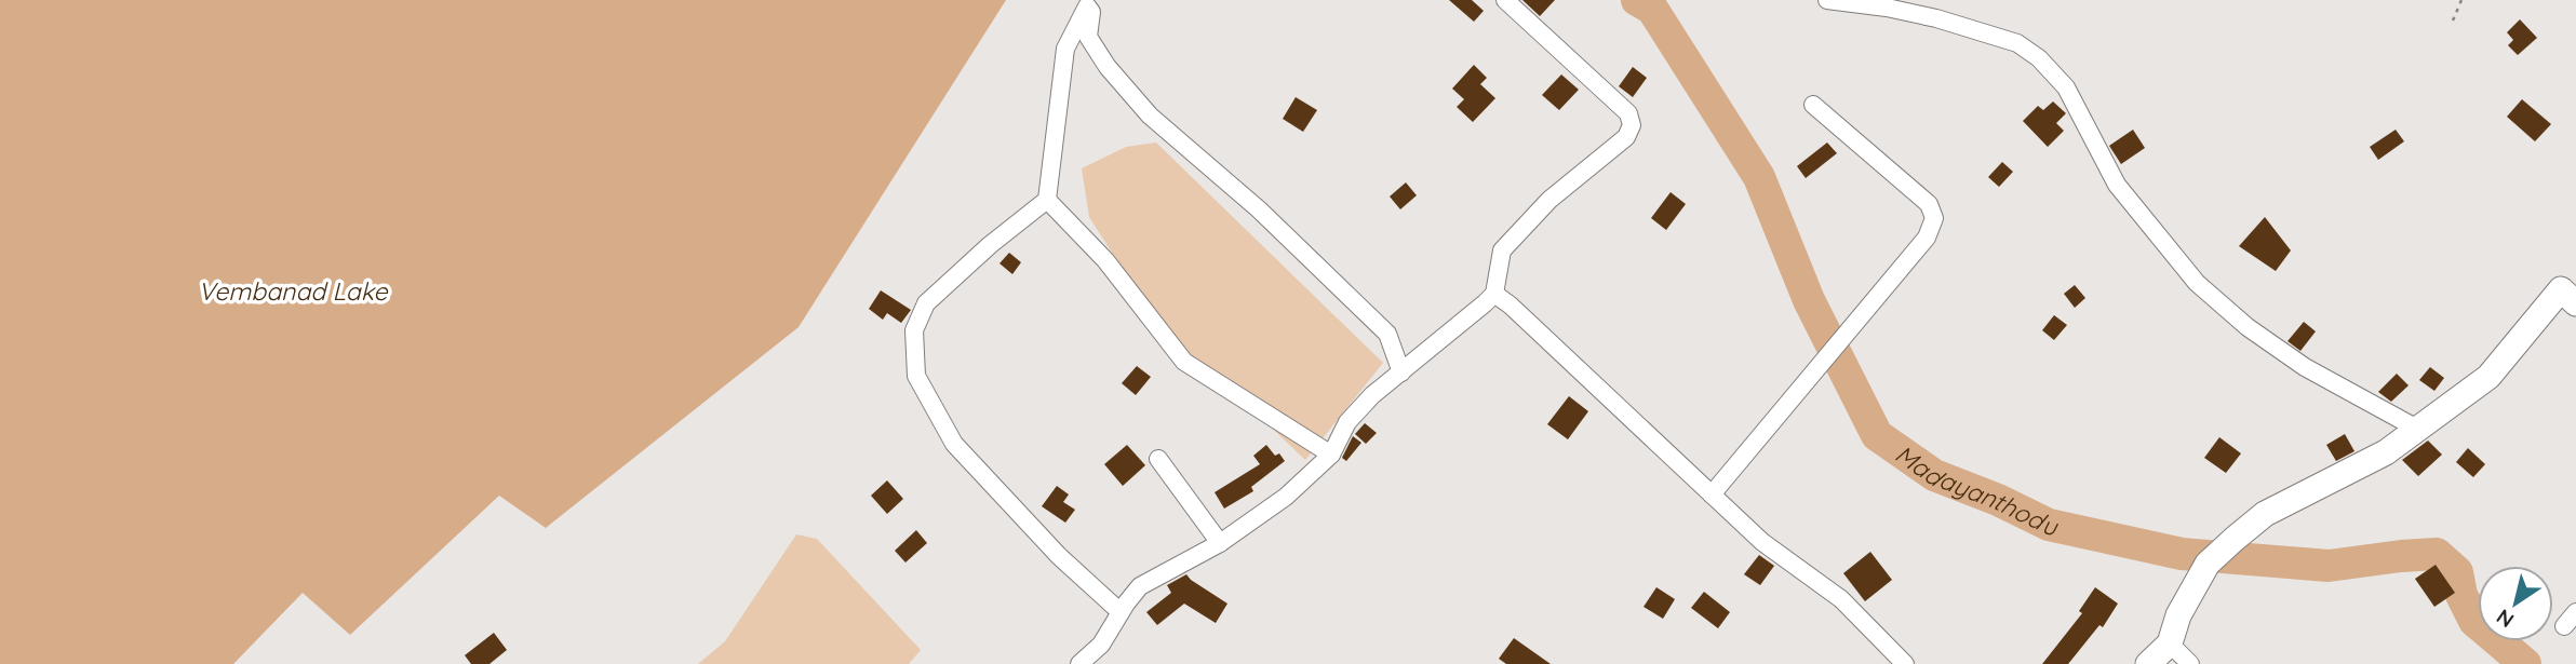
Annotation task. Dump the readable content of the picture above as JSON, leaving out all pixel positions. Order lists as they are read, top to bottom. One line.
{"water":["Vembanad Lake","Madayanthodu"],"north":"bottom left"}
